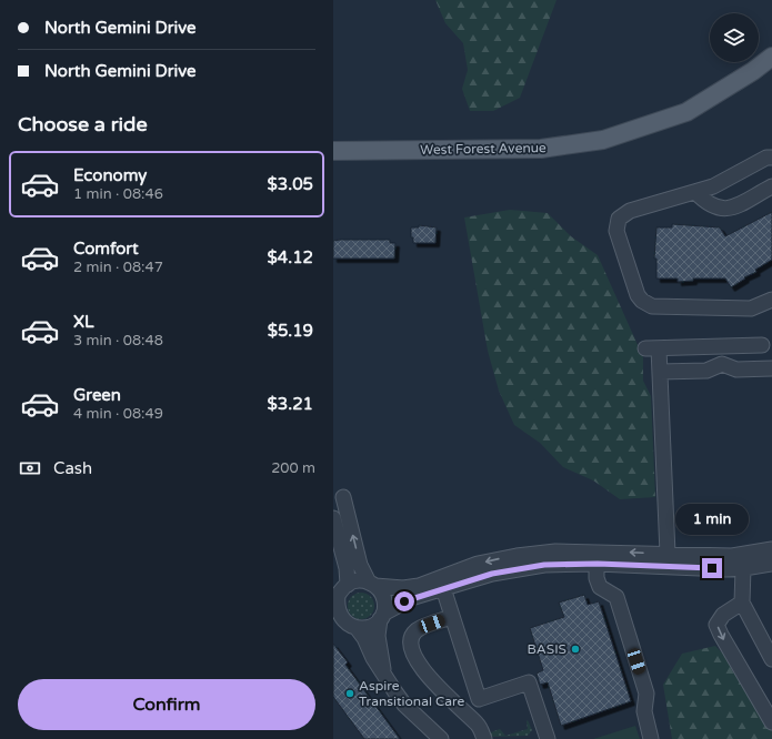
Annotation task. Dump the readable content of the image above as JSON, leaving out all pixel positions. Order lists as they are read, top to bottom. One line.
{"streets":{"main road":["West Forest Avenue"]},"places":["BASIS","Aspire Transitional Care"],"page":{"banner":["North Gemini Drive","North Gemini Drive"],"heading":"Choose a ride","list":[{"name":"Economy","note":"1 min · 08:46","value":"$3.05"},{"name":"Comfort","note":"2 min · 08:47","value":"$4.12"},{"name":"XL","note":"3 min · 08:48","value":"$5.19"},{"name":"Green","note":"4 min · 08:49","value":"$3.21"}],"pay":["Cash","200 m"],"bubble":"1 min","buttons":"Confirm"}}
